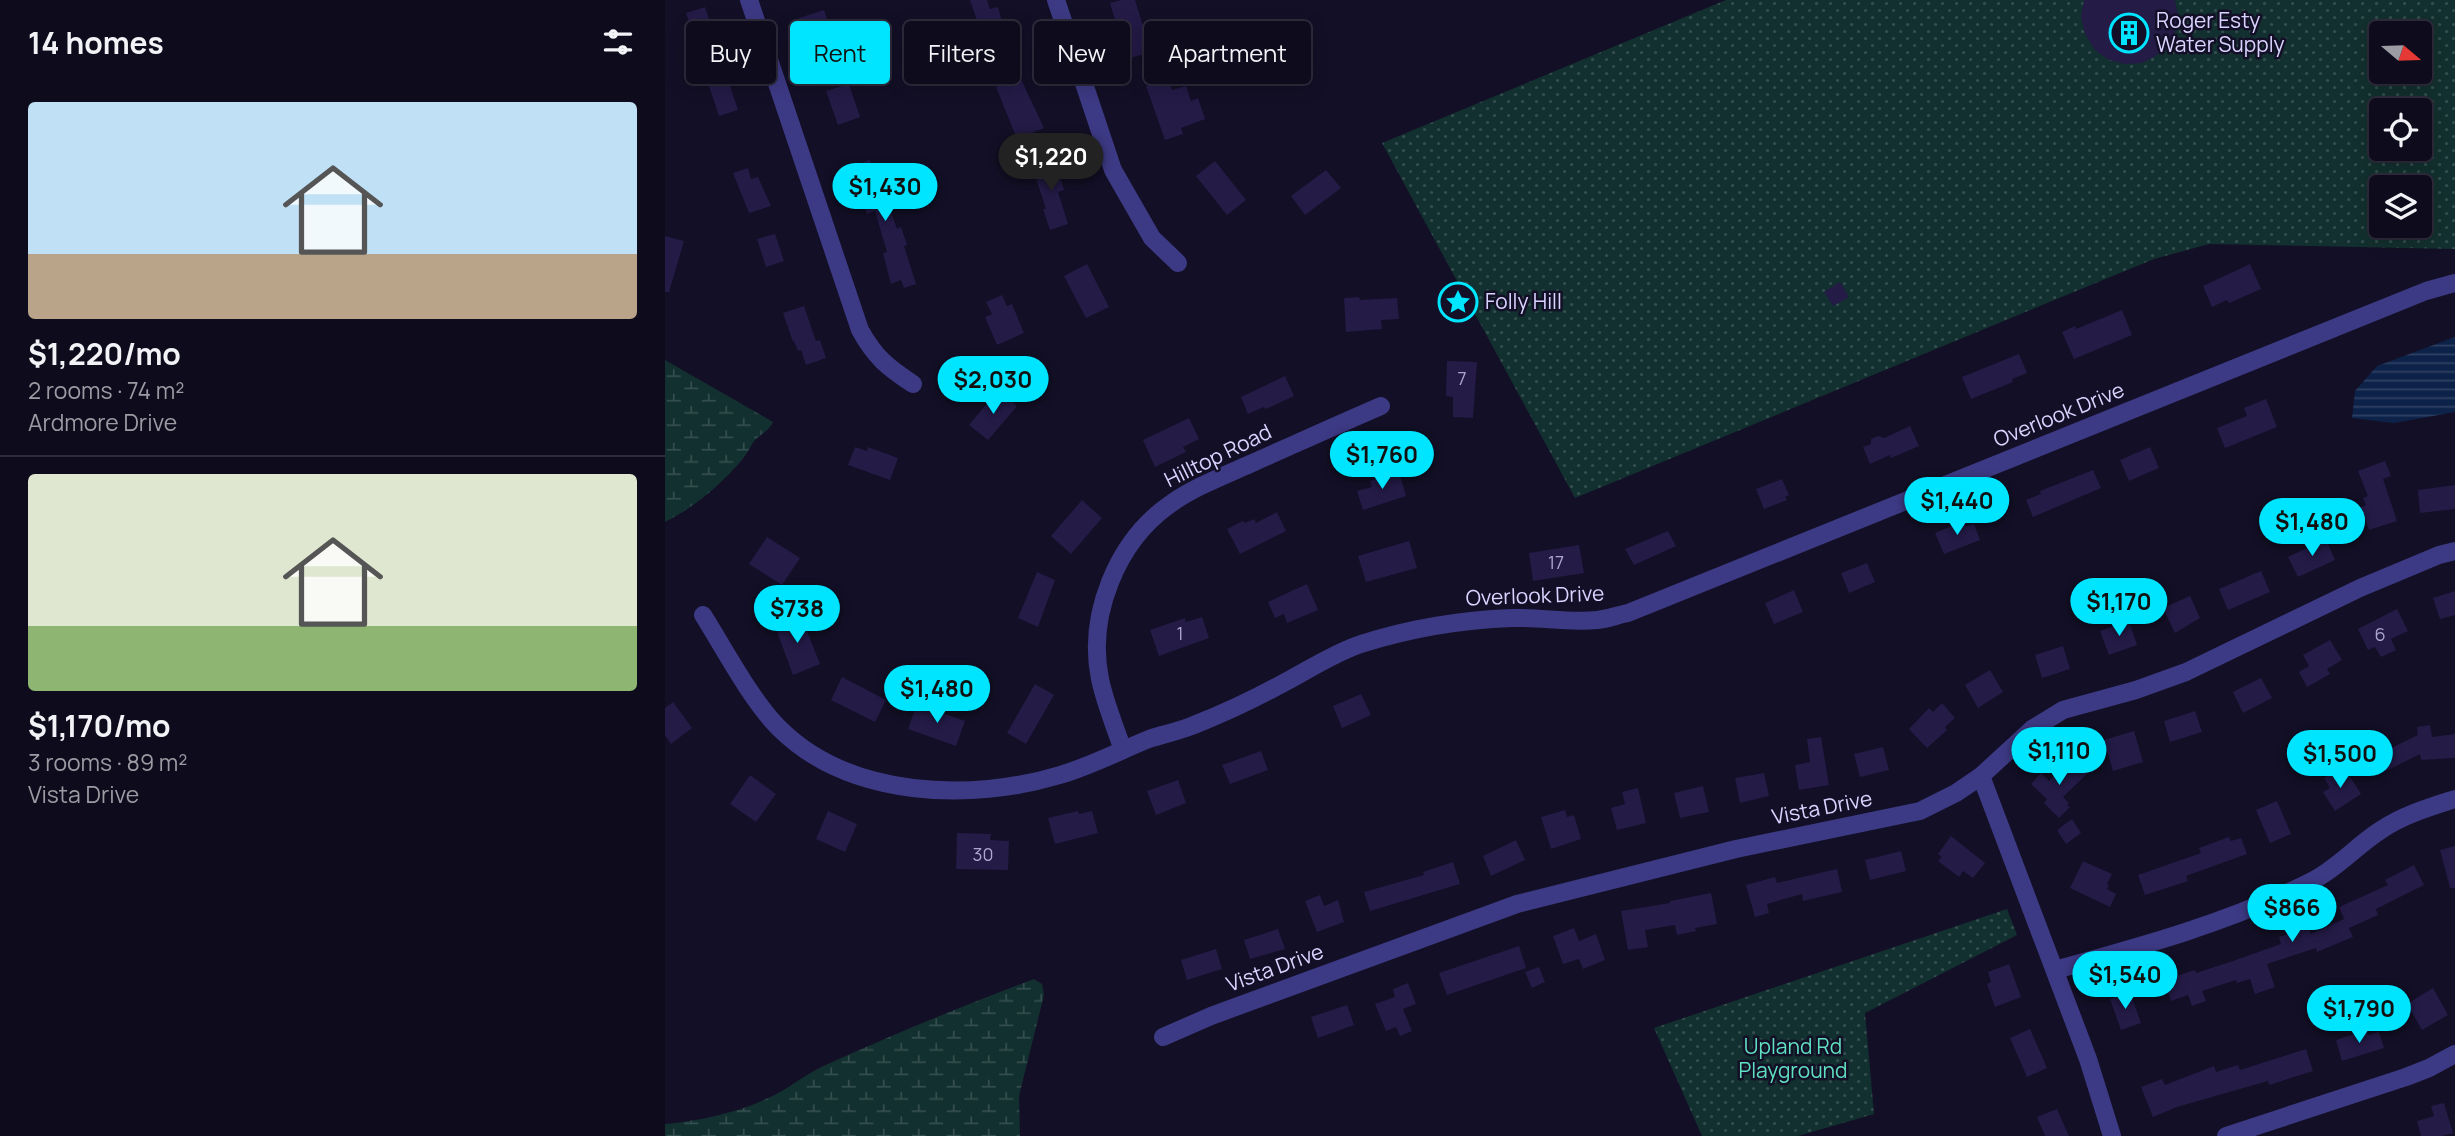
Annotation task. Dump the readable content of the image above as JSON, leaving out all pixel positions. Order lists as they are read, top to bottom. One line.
{"streets":{"street":["Overlook Drive","Hilltop Road","Vista Drive"]},"crossings":[["Overlook Drive","Hilltop Road"]],"parks":["Upland Rd Playground"],"places":{"building":["Roger Esty Water Supply"],"place":["Folly Hill"]},"house_numbers":["7","17","1","6","30"],"north":"right","page":{"heading":"14 homes","chip":["Buy","Rent","Filters","New","Apartment"],"list":[{"name":"$1,220/mo","note":"2 rooms · 74 m² · Ardmore Drive"},{"name":"$1,170/mo","note":"3 rooms · 89 m² · Vista Drive"}],"price":["$1,220","$1,430","$2,030","$1,760","$1,440","$1,480","$1,170","$738","$1,480","$1,110","$1,500","$866","$1,540","$1,790"]}}
